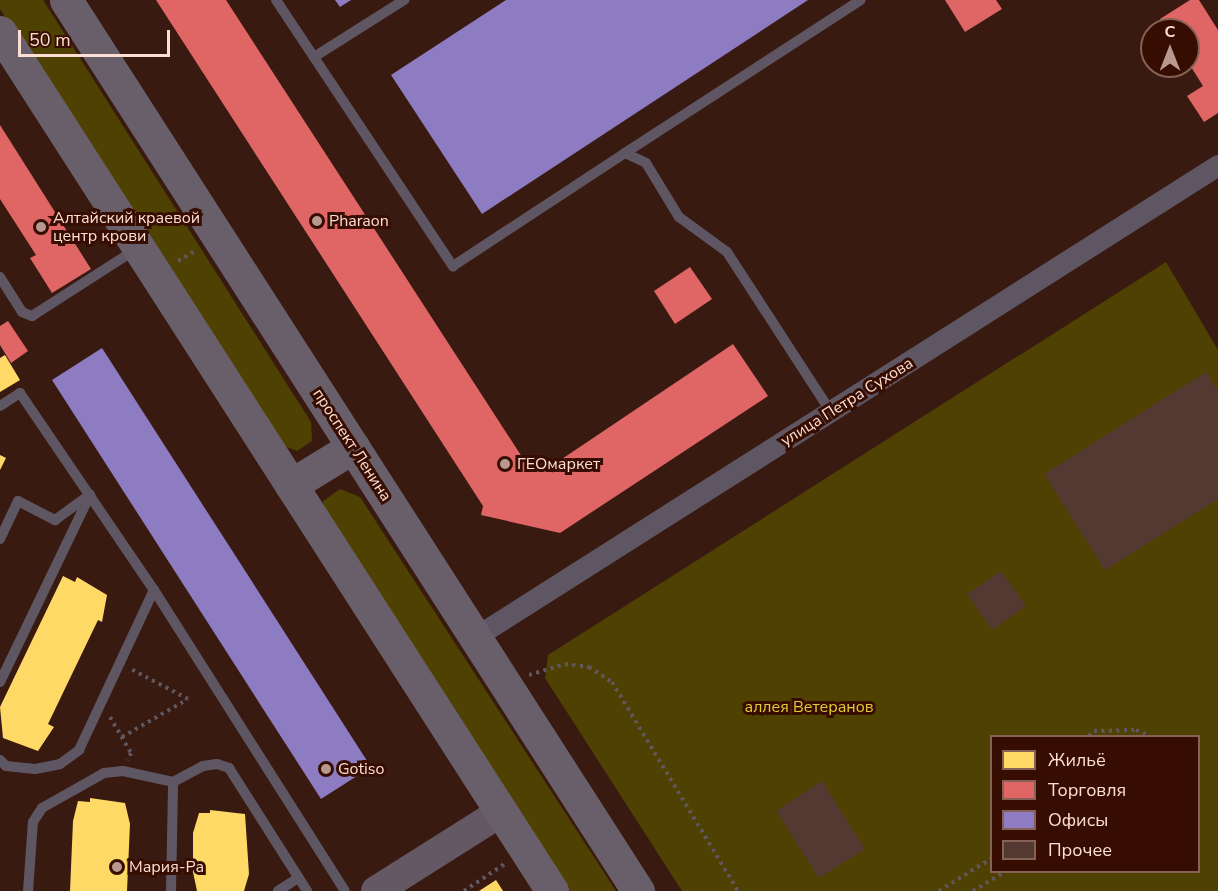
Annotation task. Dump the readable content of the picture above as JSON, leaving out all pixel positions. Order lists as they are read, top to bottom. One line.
{"streets":{"main road":["проспект Ленина"],"street":["улица Петра Сухова"]},"crossings":[["улица Петра Сухова","проспект Ленина"]],"parks":["аллея Ветеранов"],"places":["Pharaon","Алтайский краевой центр крови","ГЕОмаркет","Gotiso","Мария-Ра"],"legend":["Жильё","Торговля","Офисы","Прочее"],"scale_bar":"50 m","north":"top"}
